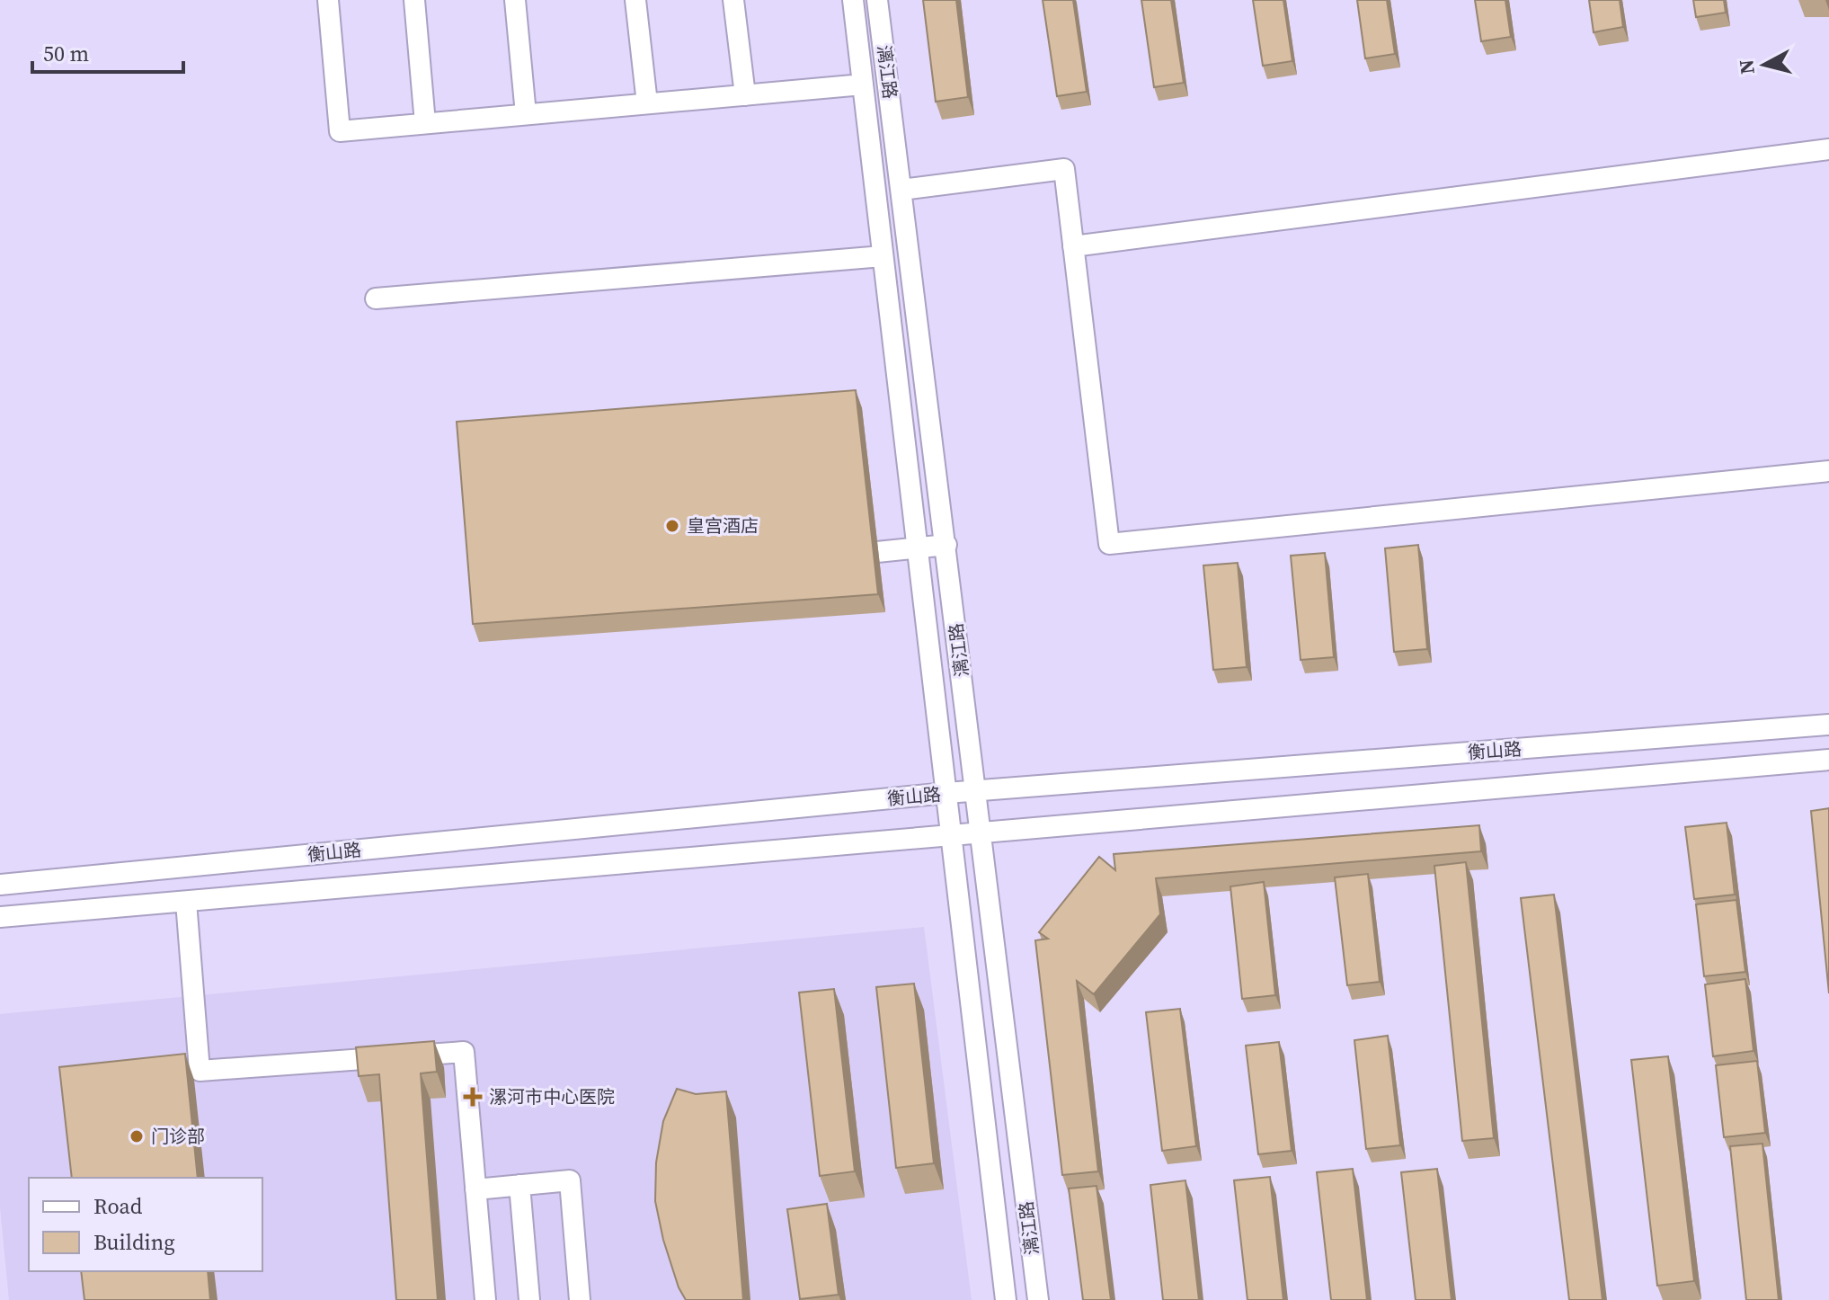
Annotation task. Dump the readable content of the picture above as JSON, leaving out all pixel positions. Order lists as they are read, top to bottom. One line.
{"streets":{"street":["漓江路","衡山路"]},"crossings":[["漓江路","衡山路"]],"places":{"other":["皇宫酒店","门诊部"],"health":["漯河市中心医院"]},"legend":["Road","Building"],"scale_bar":"50 m","north":"left"}
